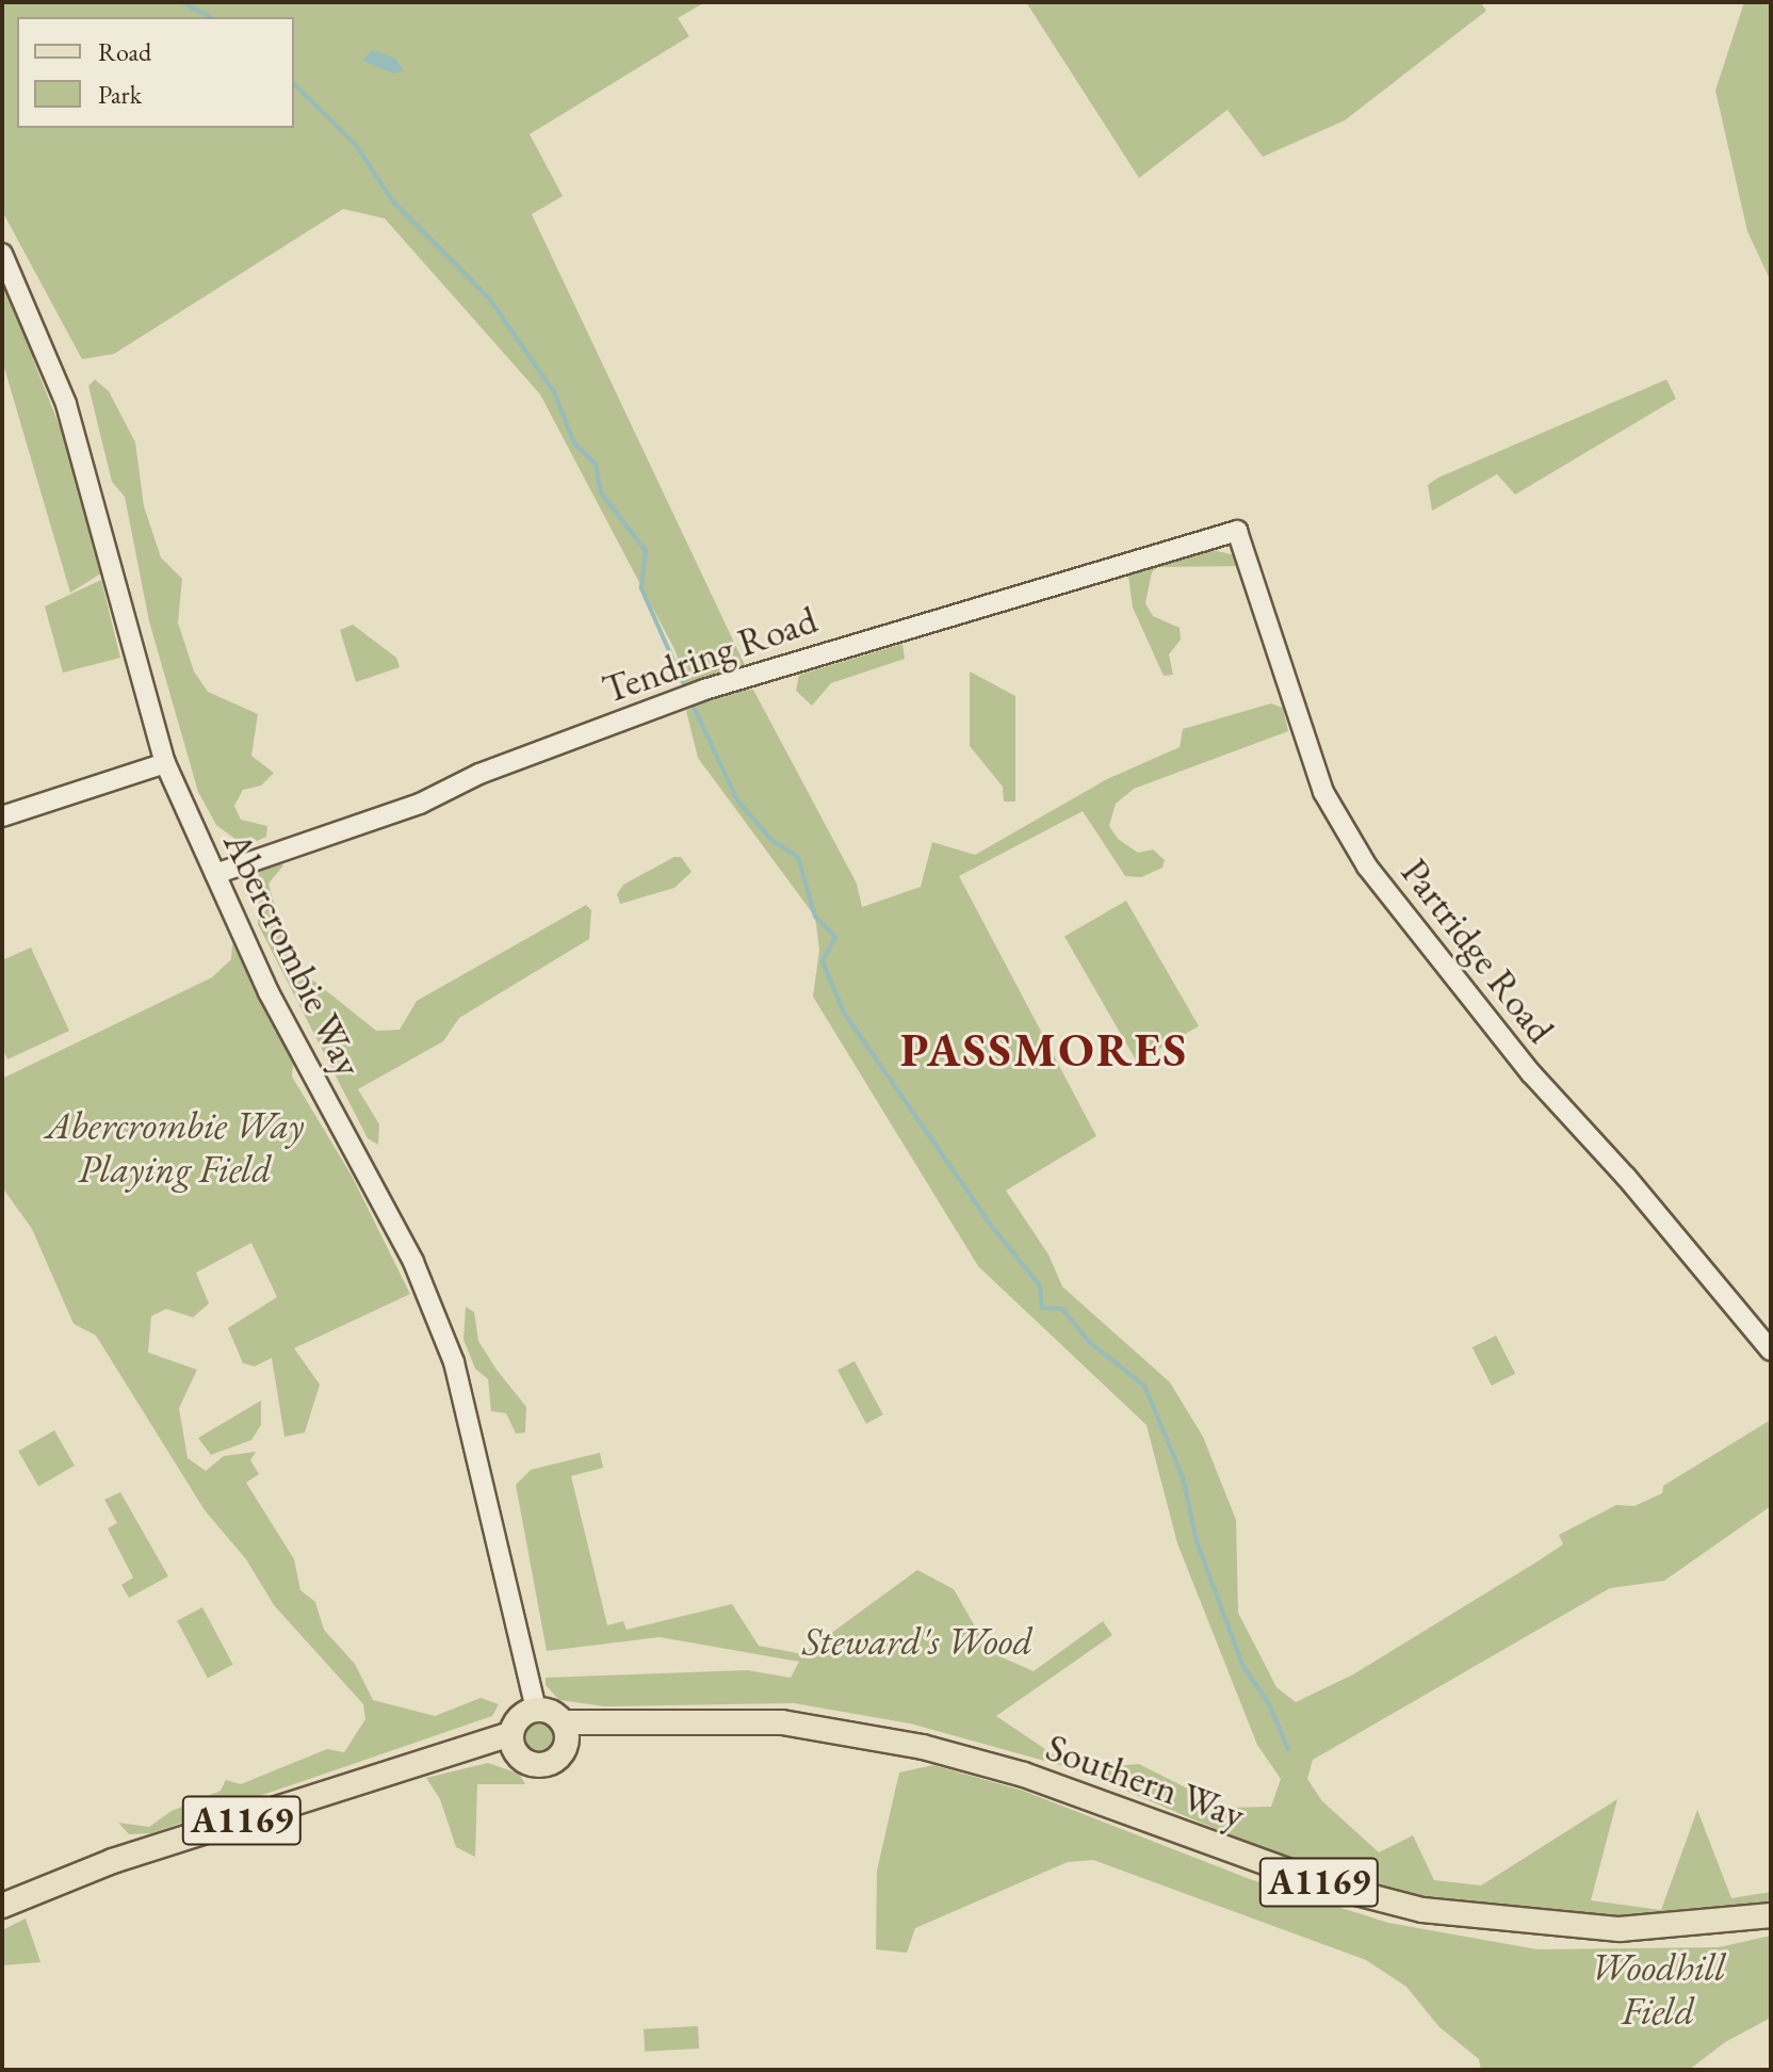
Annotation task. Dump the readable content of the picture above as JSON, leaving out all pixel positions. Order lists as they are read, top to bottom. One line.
{"streets":{"main road":["Southern Way","A1169"],"street":["Tendring Road","Partridge Road","Abercrombie Way"]},"crossings":[["Tendring Road","Partridge Road"],["Tendring Road","Abercrombie Way"],["Abercrombie Way","A1169"]],"districts":["PASSMORES"],"parks":["Abercrombie Way Playing Field","Steward's Wood","Woodhill Field"],"legend":["Road","Park"]}
